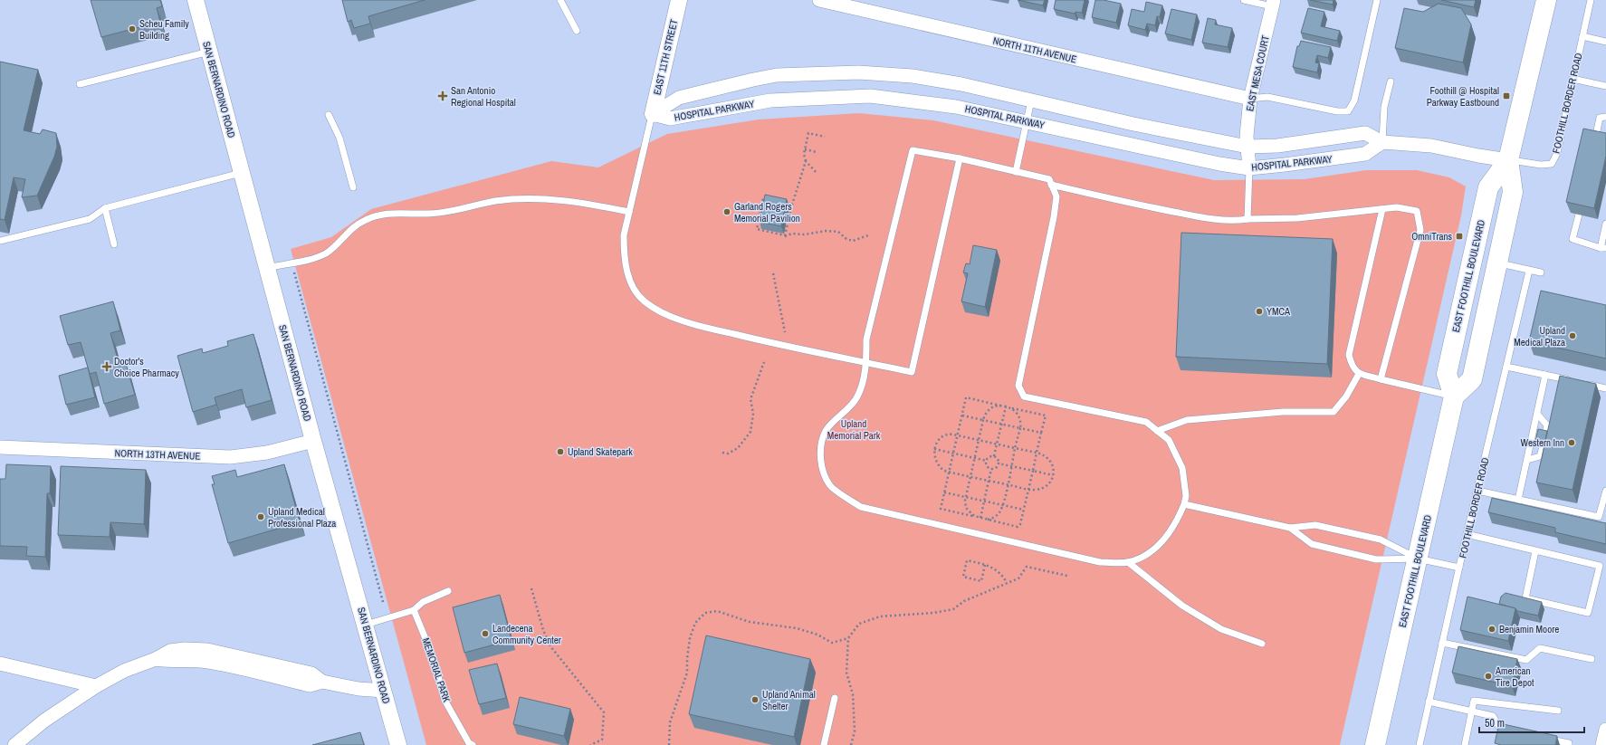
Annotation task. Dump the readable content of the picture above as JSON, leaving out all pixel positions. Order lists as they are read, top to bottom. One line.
{"streets":{"main road":["EAST FOOTHILL BOULEVARD"],"street":["NORTH 11TH AVENUE","EAST 11TH STREET","EAST MESA COURT","SAN BERNARDINO ROAD","HOSPITAL PARKWAY","NORTH 13TH AVENUE"],"lane":["FOOTHILL BORDER ROAD","MEMORIAL PARK"]},"crossings":[["NORTH 11TH AVENUE","EAST MESA COURT"],["EAST 11TH STREET","HOSPITAL PARKWAY"],["EAST MESA COURT","HOSPITAL PARKWAY"],["SAN BERNARDINO ROAD","NORTH 13TH AVENUE"],["FOOTHILL BORDER ROAD","HOSPITAL PARKWAY"],["FOOTHILL BORDER ROAD","EAST FOOTHILL BOULEVARD"],["HOSPITAL PARKWAY","EAST FOOTHILL BOULEVARD"]],"parks":["Upland Memorial Park"],"places":{"other":["Scheu Family Building","Garland Rogers Memorial Pavilion","YMCA","Upland Medical Plaza","Western Inn","Upland Skatepark","Upland Medical Professional Plaza","Benjamin Moore","Landecena Community Center","American Tire Depot","Upland Animal Shelter"],"health":["San Antonio Regional Hospital","Doctor's Choice Pharmacy"],"transit":["Foothill @ Hospital Parkway Eastbound","OmniTrans"]},"scale_bar":"50 m"}
